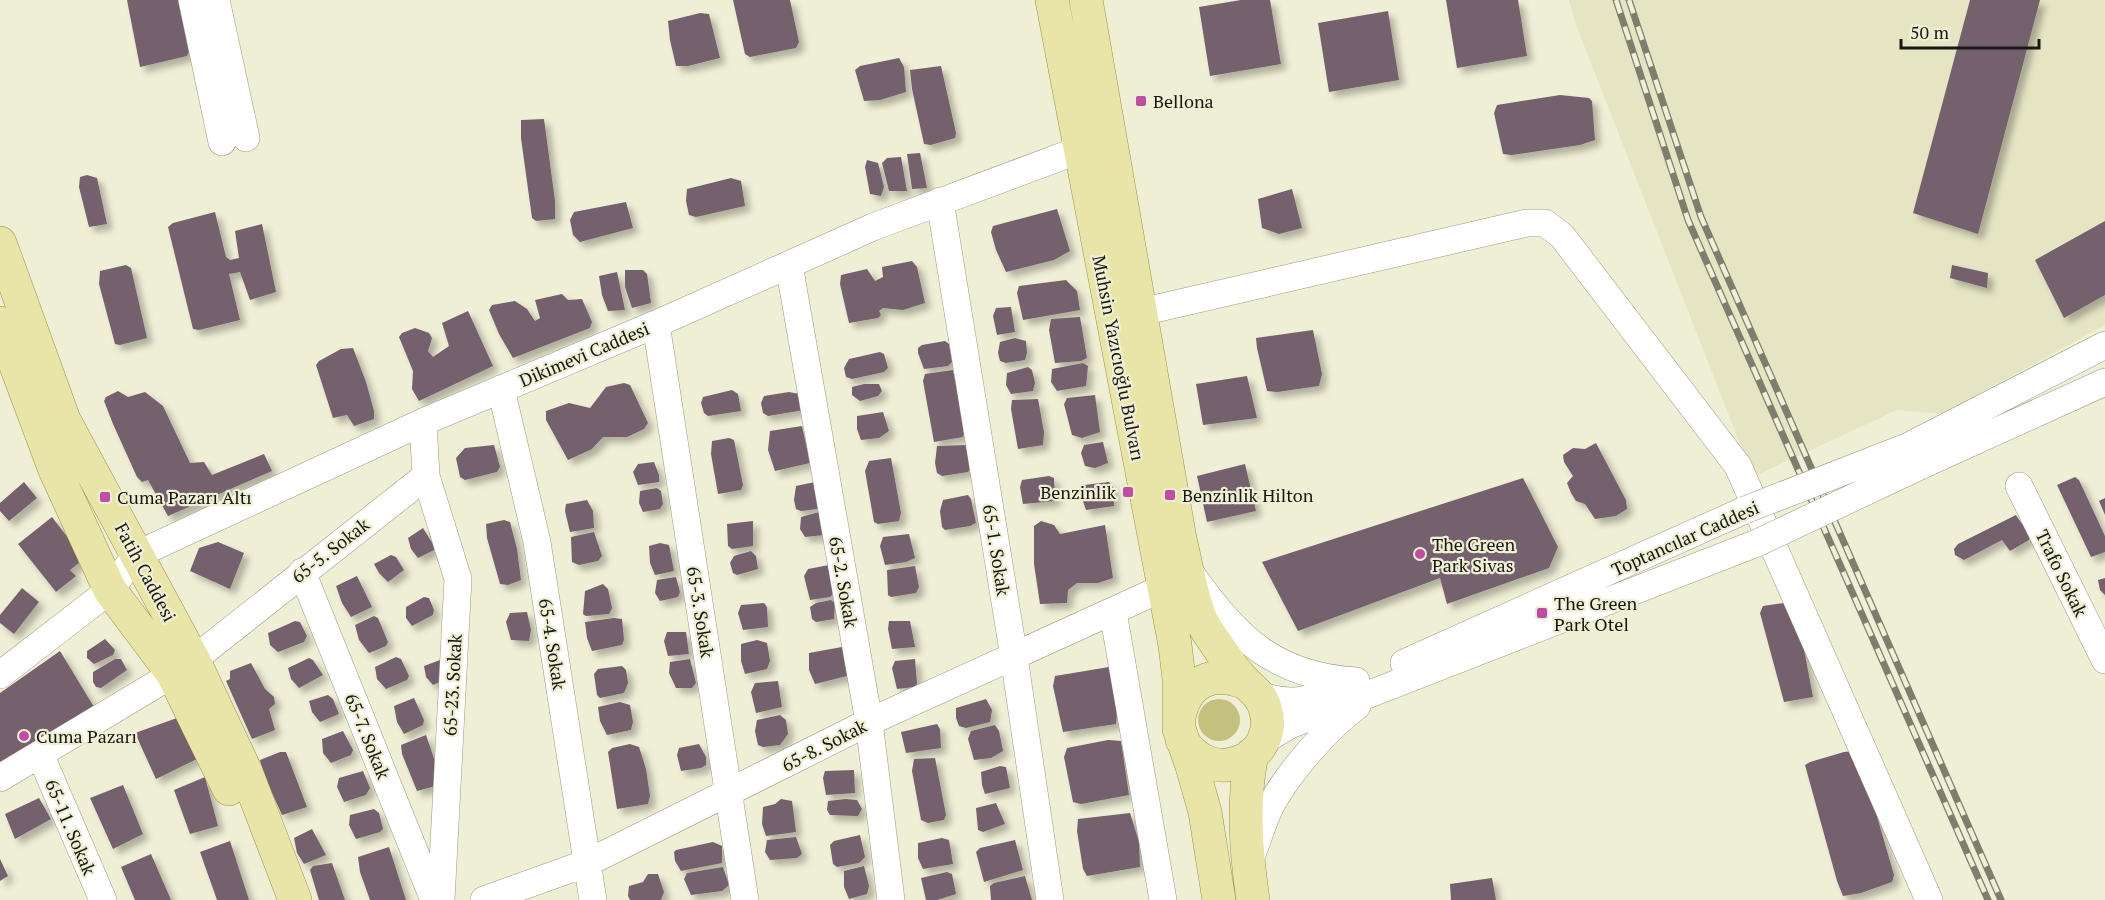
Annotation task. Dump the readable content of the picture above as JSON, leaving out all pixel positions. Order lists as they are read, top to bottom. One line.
{"streets":{"main road":["Muhsin Yazıcıoğlu Bulvarı","Fatih Caddesi"],"street":["Dikimevi Caddesi","Toptancılar Caddesi","65-5. Sokak","65-1. Sokak","Trafo Sokak","65-2. Sokak","65-3. Sokak","65-4. Sokak","65-23. Sokak","65-7. Sokak","65-8. Sokak","65-11. Sokak"]},"crossings":[["Dikimevi Caddesi","Muhsin Yazıcıoğlu Bulvarı"],["Dikimevi Caddesi","65-1. Sokak"],["Dikimevi Caddesi","Fatih Caddesi"],["Dikimevi Caddesi","65-2. Sokak"],["Dikimevi Caddesi","65-3. Sokak"],["Dikimevi Caddesi","65-4. Sokak"],["Muhsin Yazıcıoğlu Bulvarı","Toptancılar Caddesi"],["Muhsin Yazıcıoğlu Bulvarı","65-8. Sokak"],["65-5. Sokak","Fatih Caddesi"],["65-5. Sokak","65-23. Sokak"],["65-5. Sokak","65-7. Sokak"],["65-5. Sokak","65-11. Sokak"],["65-1. Sokak","65-8. Sokak"],["65-2. Sokak","65-8. Sokak"],["65-3. Sokak","65-8. Sokak"],["65-4. Sokak","65-8. Sokak"]],"places":{"transit":["Bellona","Benzinlik","Benzinlik Hilton","Cuma Pazarı Altı","The Green Park Otel"],"other":["The Green Park Sivas","Cuma Pazarı"]},"scale_bar":"50 m"}
